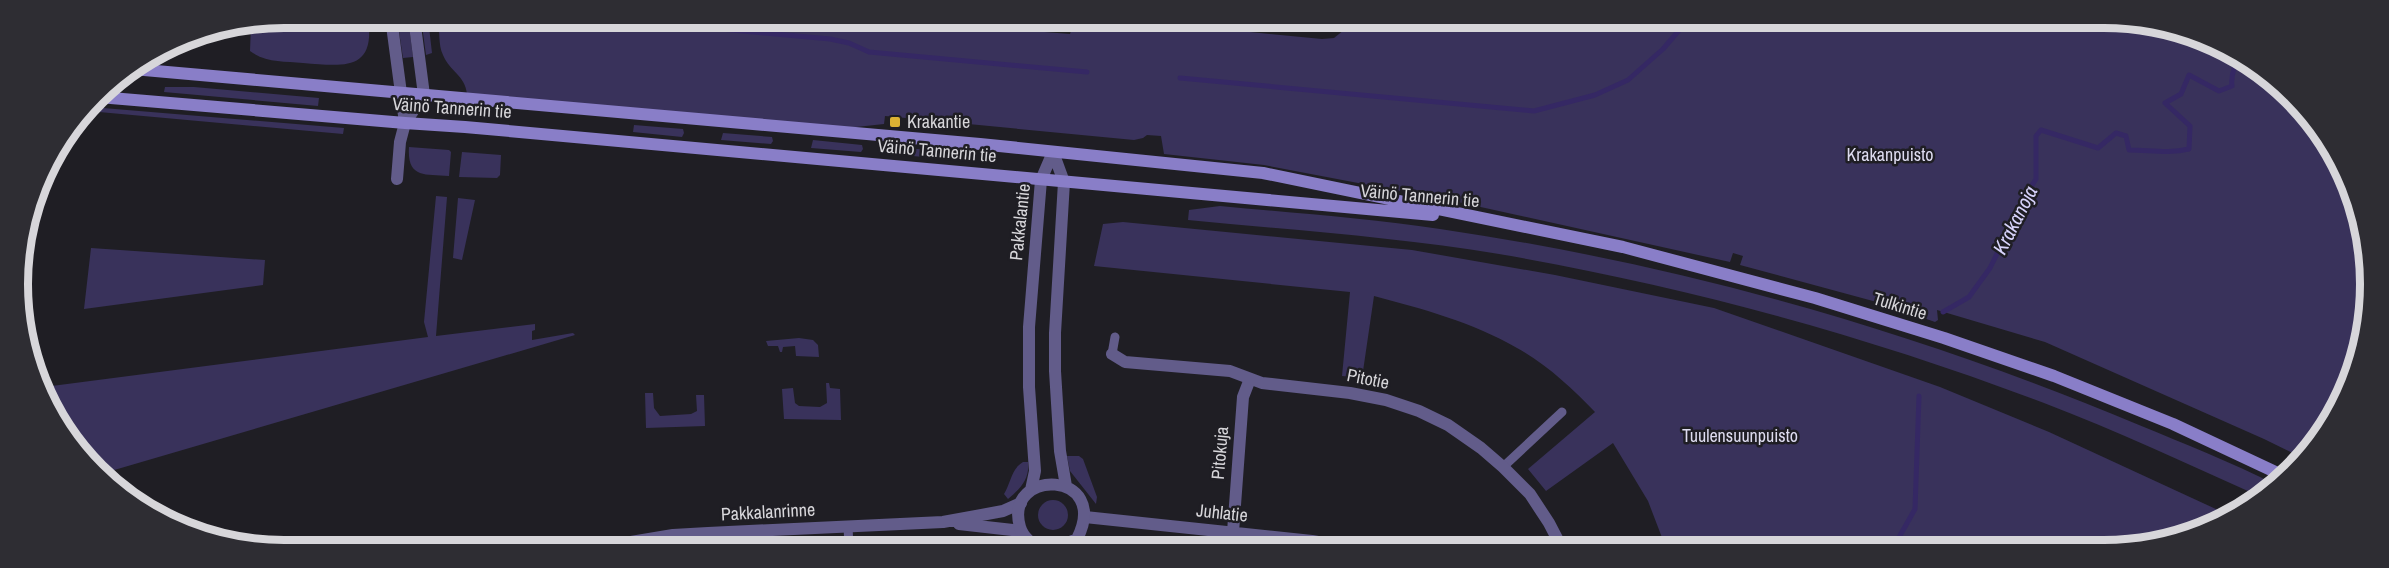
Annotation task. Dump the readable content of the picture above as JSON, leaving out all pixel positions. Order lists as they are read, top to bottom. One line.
{"streets":{"main road":["Väinö Tannerin tie","Tulkintie"],"street":["Pakkalantie","Pitotie","Pitokuja","Pakkalanrinne","Juhlatie"]},"crossings":[["Väinö Tannerin tie","Pakkalantie"],["Väinö Tannerin tie","Tulkintie"],["Pitotie","Pitokuja"],["Pitokuja","Juhlatie"]],"water":["Krakanoja"],"parks":["Krakanpuisto","Tuulensuunpuisto"],"places":{"transit":["Krakantie"]}}
